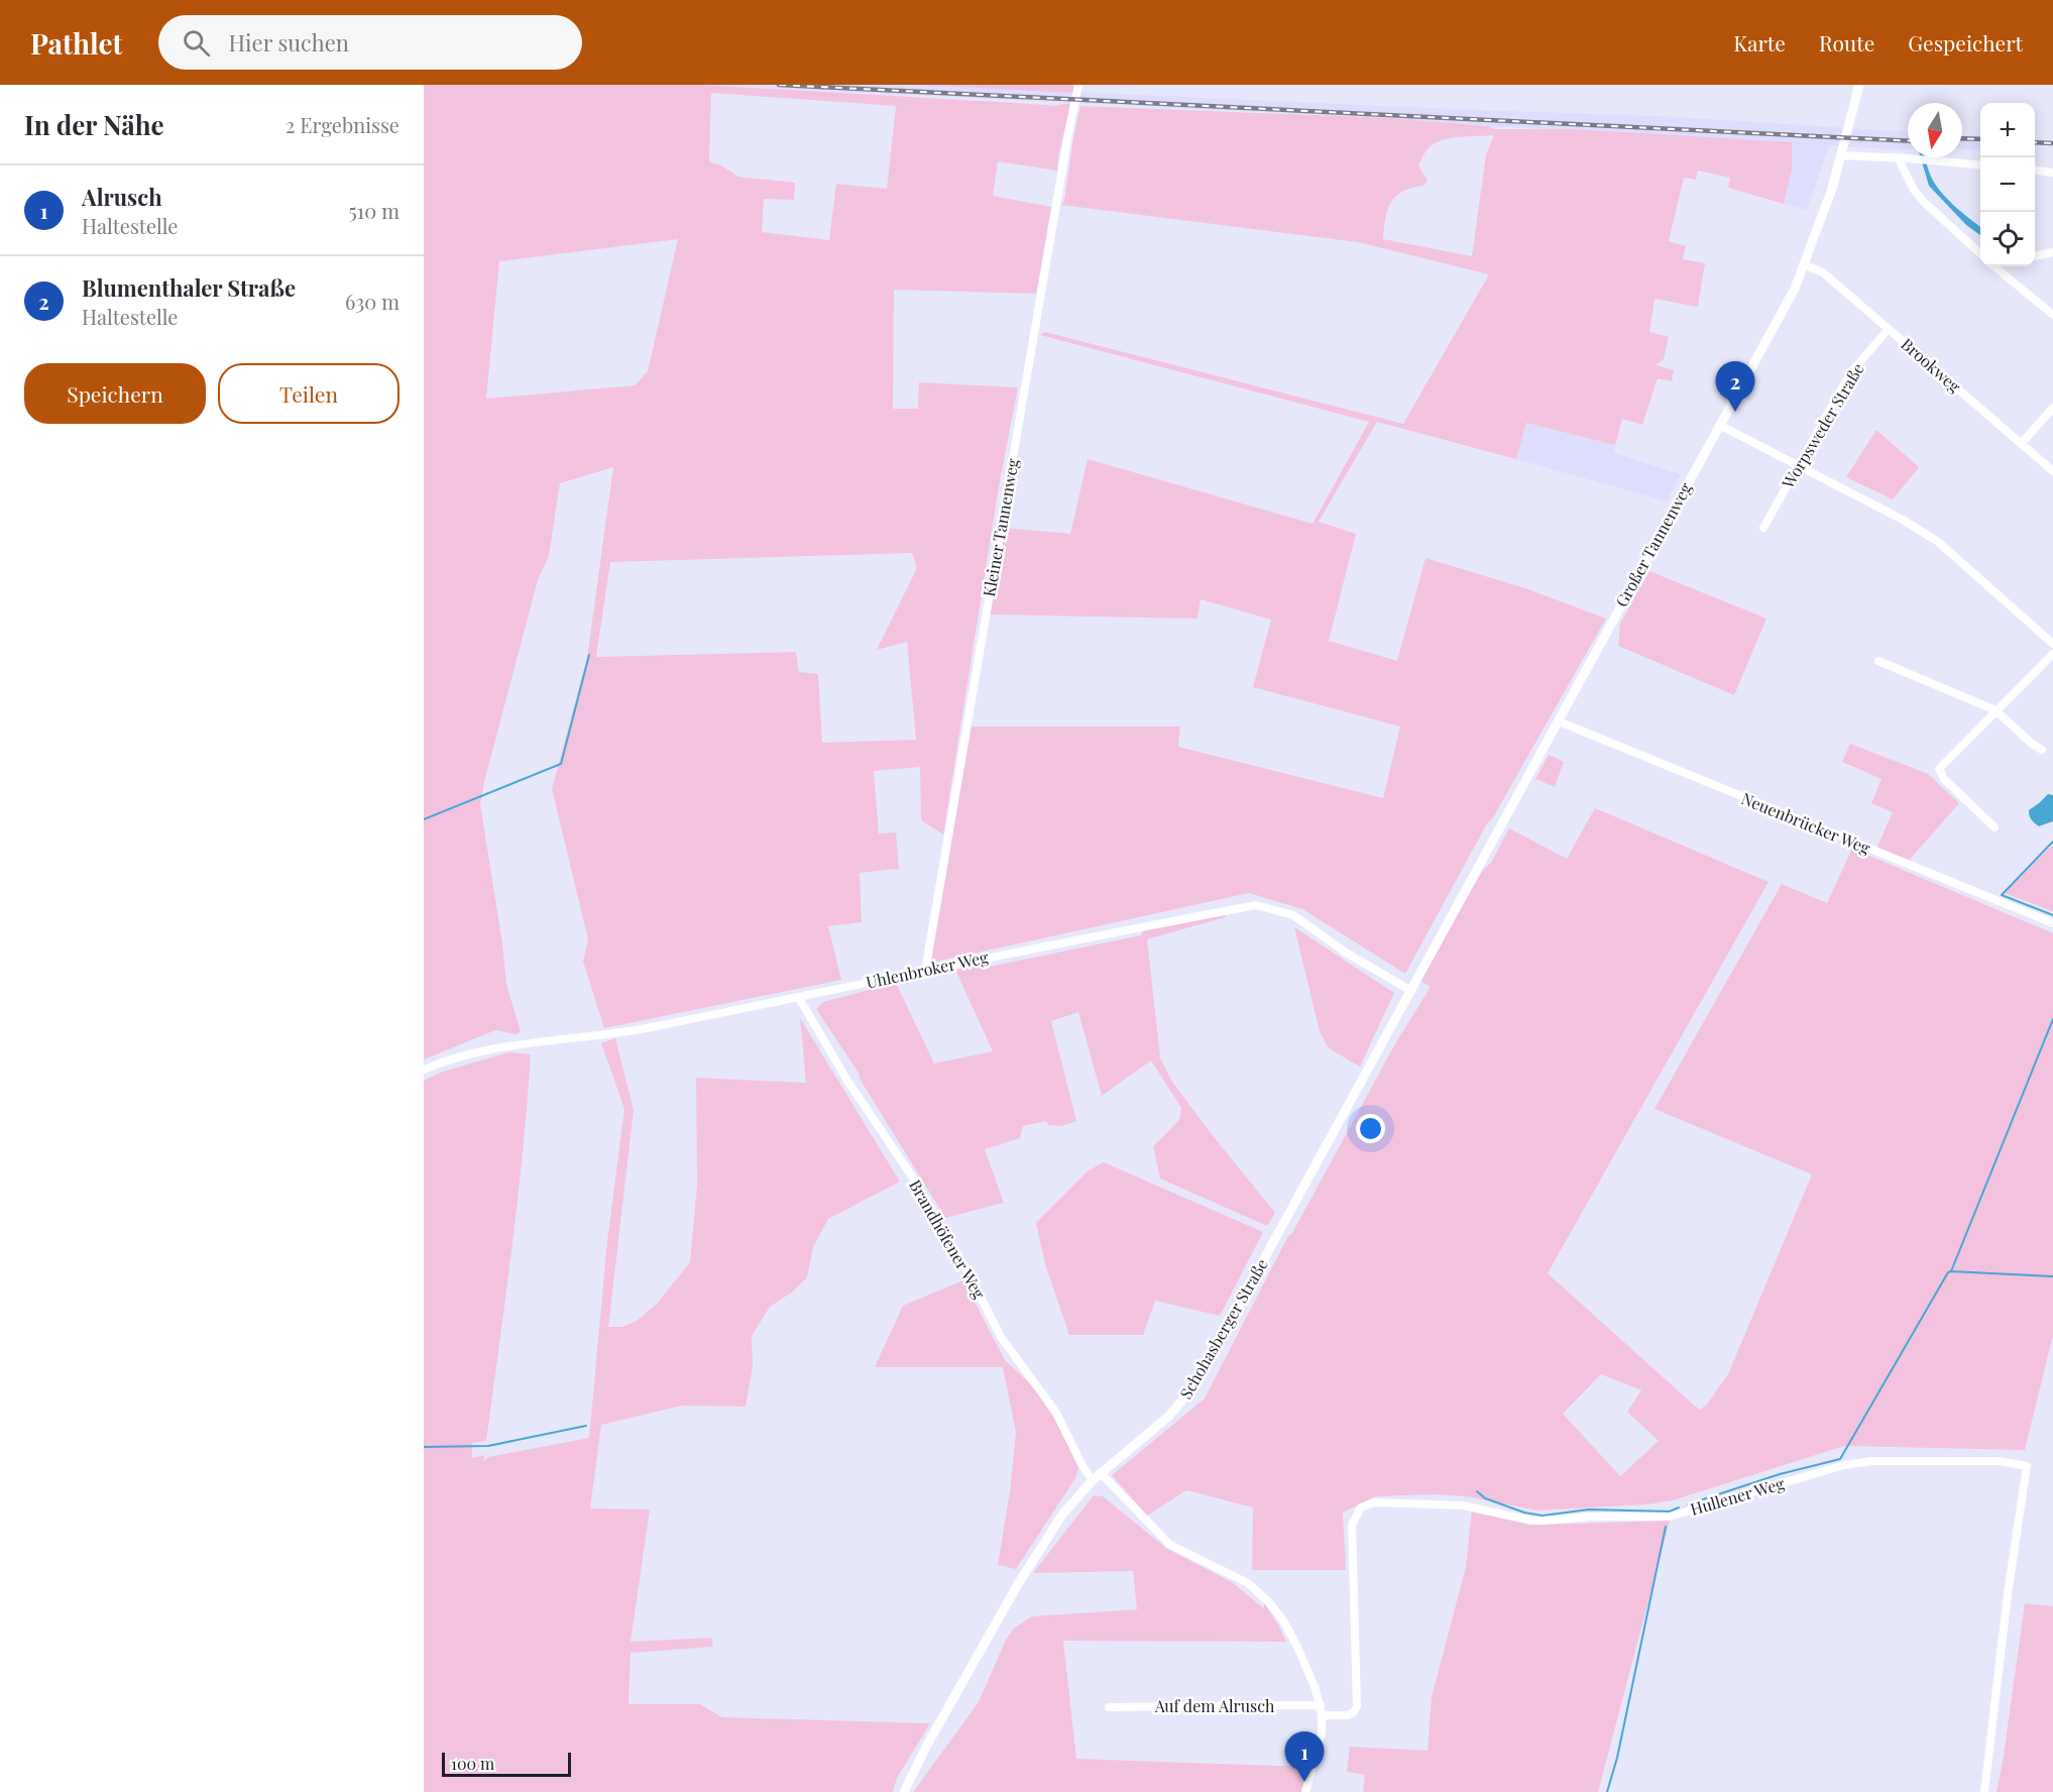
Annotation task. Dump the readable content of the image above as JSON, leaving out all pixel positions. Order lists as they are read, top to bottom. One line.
{"streets":{"street":["Brookweg","Worpsweder Straße","Kleiner Tannenweg","Großer Tannenweg","Neuenbrücker Weg","Uhlenbroker Weg","Brandhöfener Weg","Schohasberger Straße","Hullener Weg","Auf dem Alrusch"]},"crossings":[["Brookweg","Worpsweder Straße"],["Brookweg","Großer Tannenweg"],["Kleiner Tannenweg","Uhlenbroker Weg"],["Großer Tannenweg","Neuenbrücker Weg"],["Großer Tannenweg","Uhlenbroker Weg"],["Großer Tannenweg","Schohasberger Straße"],["Uhlenbroker Weg","Brandhöfener Weg"],["Uhlenbroker Weg","Schohasberger Straße"],["Brandhöfener Weg","Schohasberger Straße"],["Brandhöfener Weg","Hullener Weg"],["Brandhöfener Weg","Auf dem Alrusch"]],"scale_bar":"100 m","north":"bottom","page":{"header":"Pathlet","search":"Hier suchen","nav":["Karte","Route","Gespeichert"],"heading":["In der Nähe","2 Ergebnisse"],"map_buttons":["+","−"],"list":[{"mark":"1","name":"Alrusch","note":"Haltestelle","value":"510 m"},{"mark":"2","name":"Blumenthaler Straße","note":"Haltestelle","value":"630 m"}],"buttons":["Speichern","Teilen"],"pins":["2","1"],"scale":"100 m"}}
